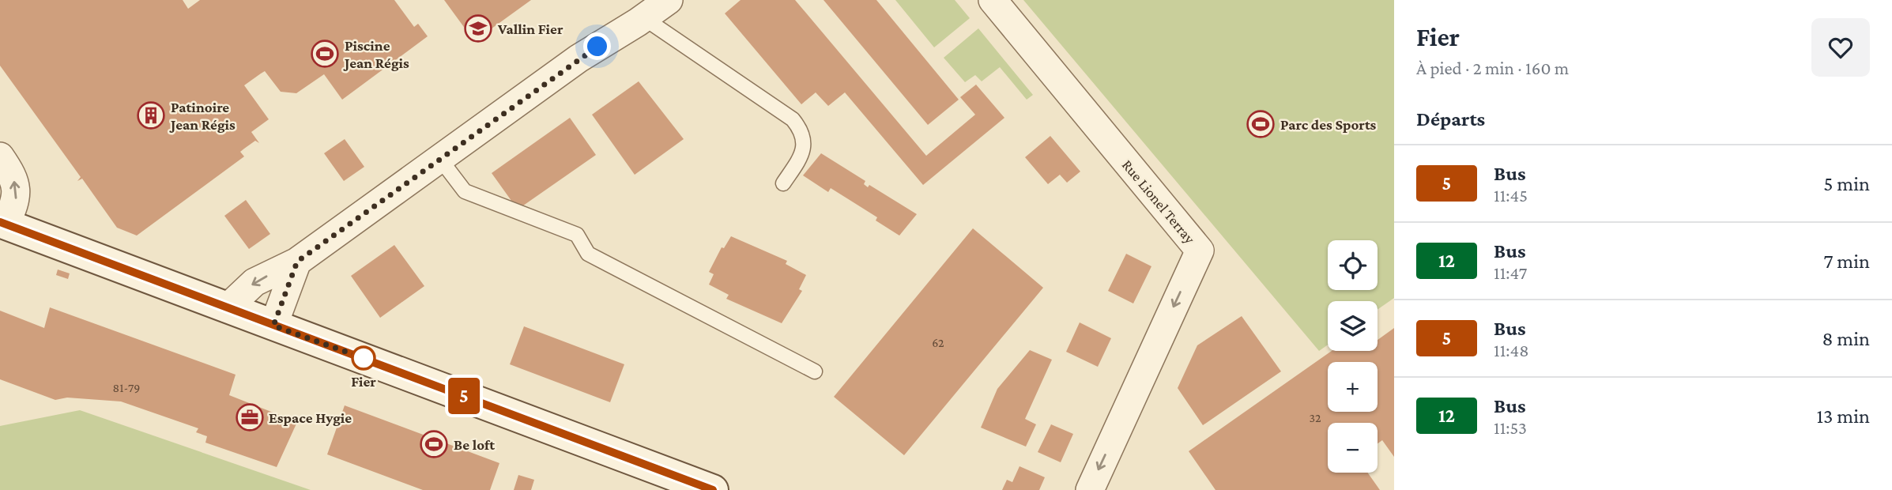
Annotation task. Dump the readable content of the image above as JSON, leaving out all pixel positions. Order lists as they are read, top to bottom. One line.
{"streets":{"street":["Rue Lionel Terray"]},"one_way":["Rue Lionel Terray"],"places":{"school or university":["Vallin Fier"],"sports":["Piscine Jean Régis","Parc des Sports","Be loft"],"building":["Patinoire Jean Régis"],"other":["Fier"],"office":["Espace Hygie"]},"lines":["bus line 5"],"house_numbers":["62","81-79","32"],"page":{"on_map":"5","heading":[["Fier","À pied · 2 min · 160 m"],"Départs"],"list":[{"mark":"5","name":"Bus","note":"11:45","value":"5 min"},{"mark":"12","name":"Bus","note":"11:47","value":"7 min"},{"mark":"5","name":"Bus","note":"11:48","value":"8 min"},{"mark":"12","name":"Bus","note":"11:53","value":"13 min"}],"map_buttons":["+","−"]}}
